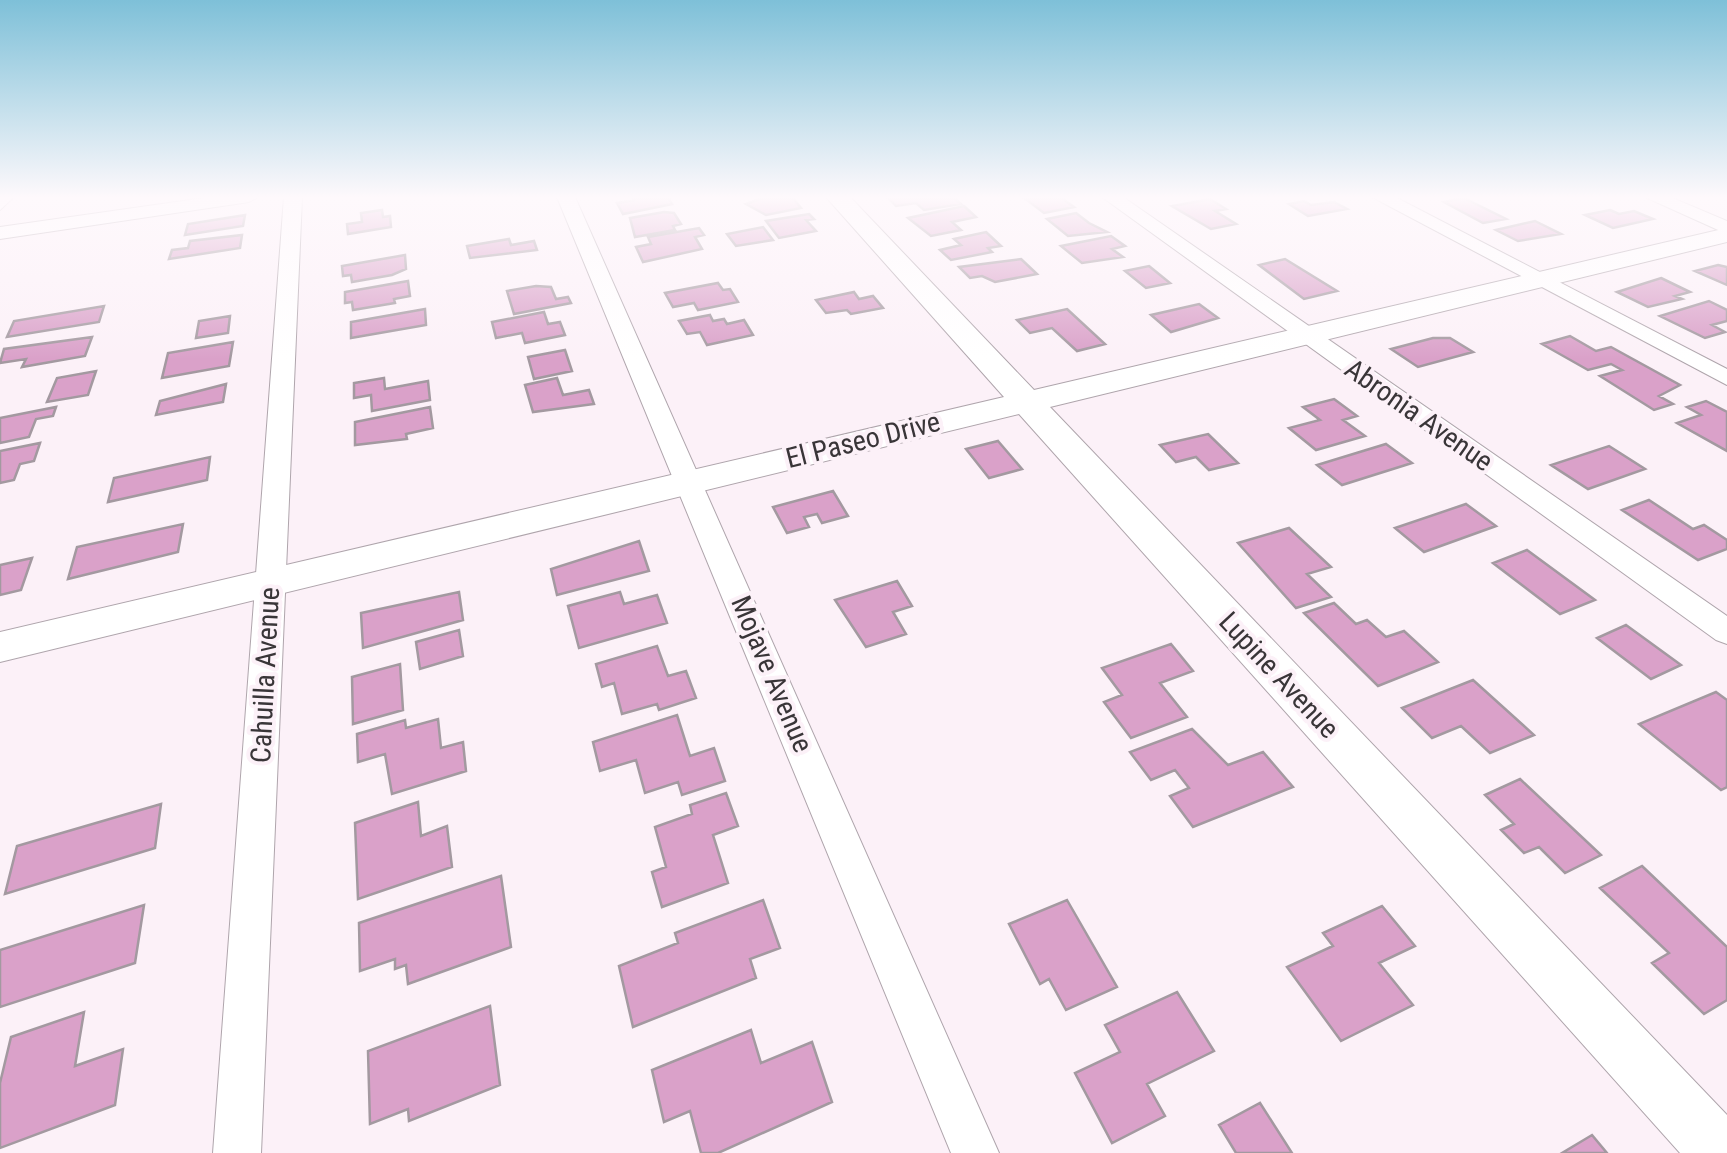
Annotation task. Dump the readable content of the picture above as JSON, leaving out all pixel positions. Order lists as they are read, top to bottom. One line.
{"streets":{"street":["Abronia Avenue","El Paseo Drive","Mojave Avenue","Cahuilla Avenue","Lupine Avenue"]},"crossings":[["Abronia Avenue","El Paseo Drive"],["El Paseo Drive","Mojave Avenue"],["El Paseo Drive","Cahuilla Avenue"],["El Paseo Drive","Lupine Avenue"]]}
